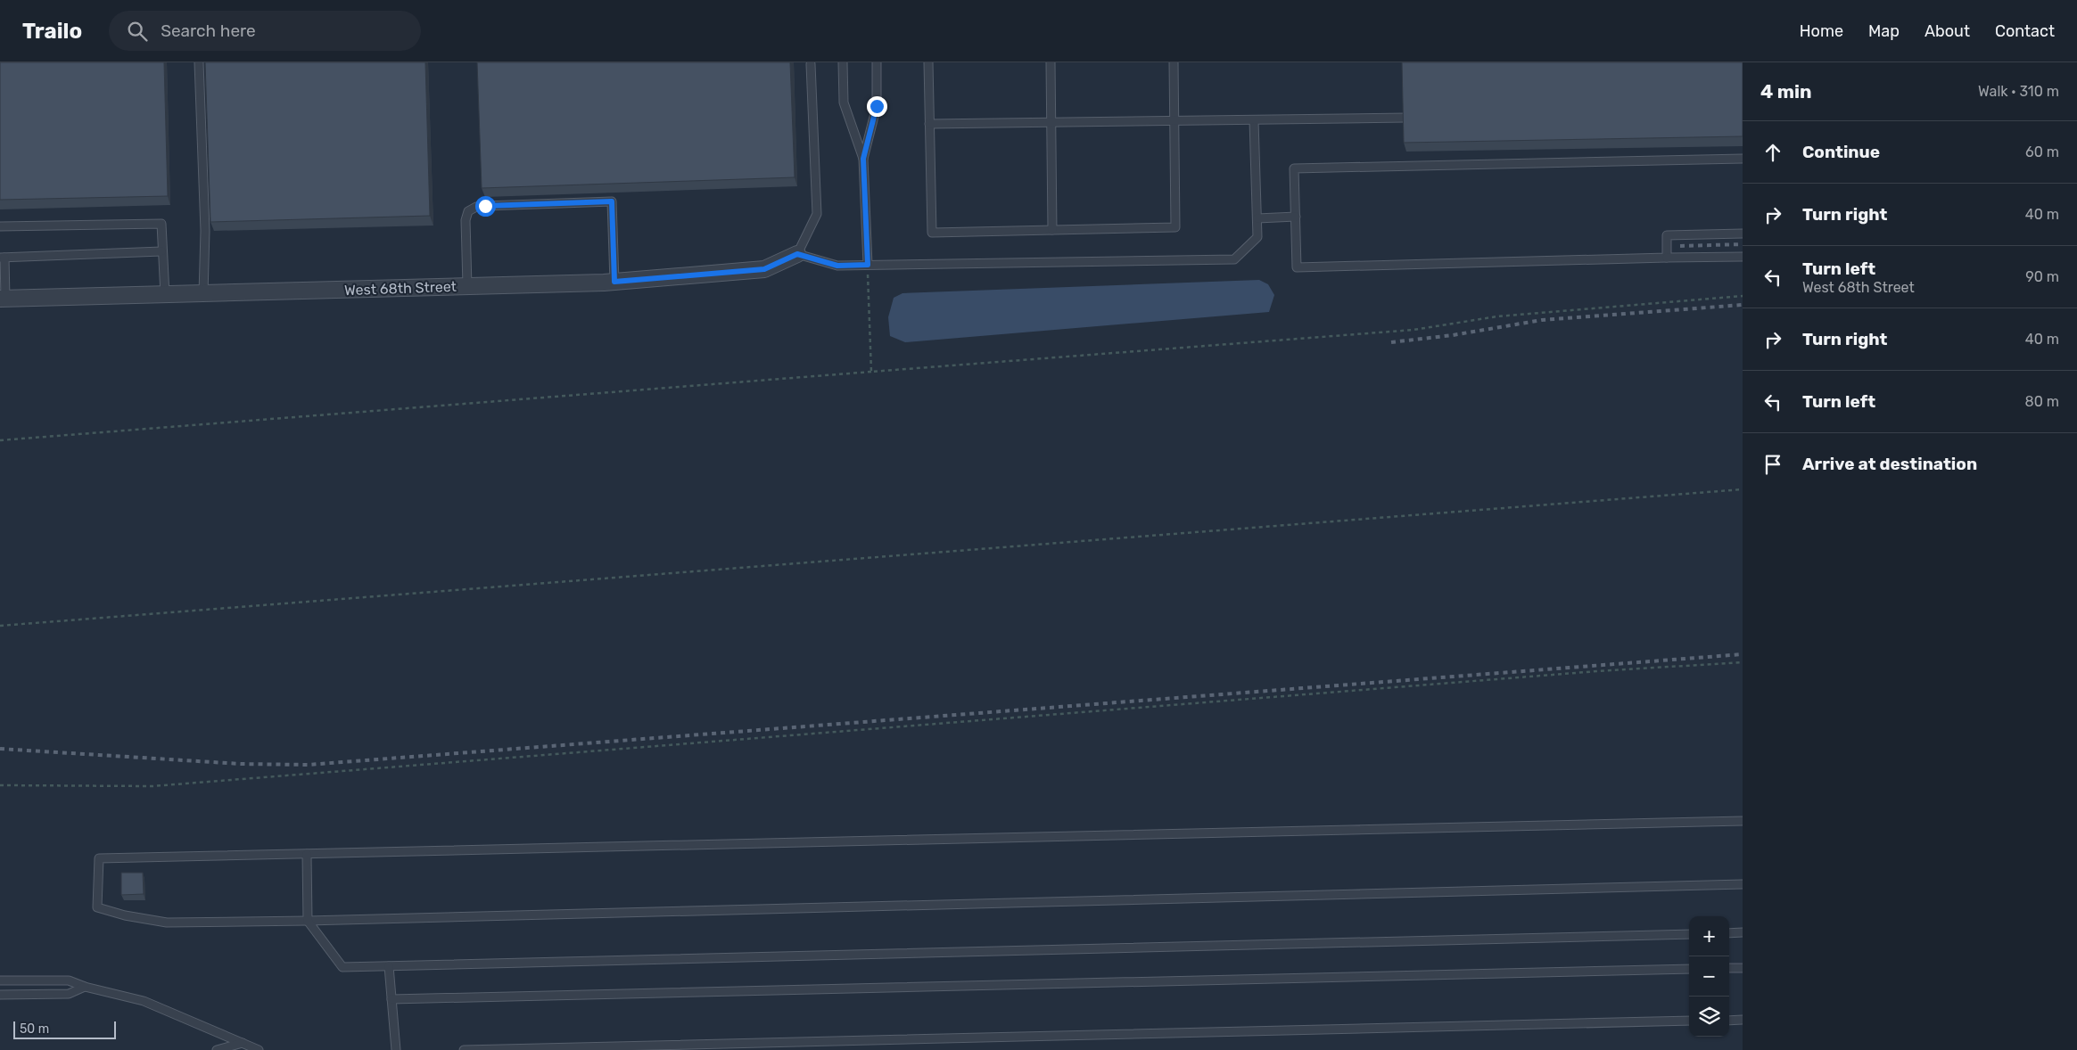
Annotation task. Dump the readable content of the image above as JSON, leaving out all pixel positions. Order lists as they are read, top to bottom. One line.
{"streets":{"street":["West 68th Street"]},"scale_bar":"50 m","page":{"header":"Trailo","search":"Search here","nav":["Home","Map","About","Contact"],"heading":["4 min","Walk · 310 m"],"list":[["Continue","60 m"],["Turn right","40 m"],["Turn left","West 68th Street","90 m"],["Turn right","40 m"],["Turn left","80 m"],"Arrive at destination"],"map_buttons":["+","−"],"scale":"50 m"}}
